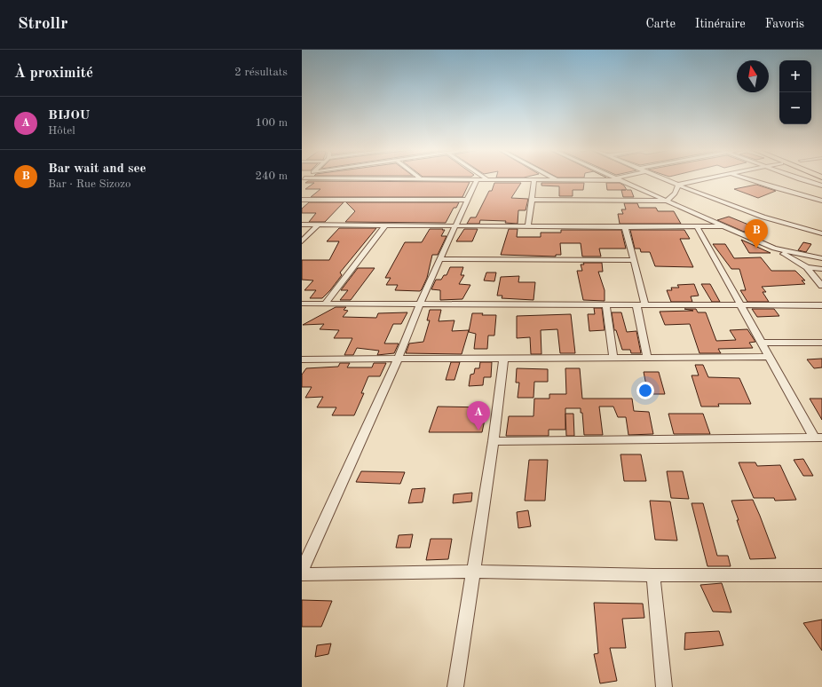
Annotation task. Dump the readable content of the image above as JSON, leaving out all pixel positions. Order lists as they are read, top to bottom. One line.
{"north":"top","page":{"header":"Strollr","nav":["Carte","Itinéraire","Favoris"],"heading":["À proximité","2 résultats"],"map_buttons":["+","−"],"list":[{"mark":"A","name":"BIJOU","note":"Hôtel","value":"100 m"},{"mark":"B","name":"Bar wait and see","note":"Bar · Rue Sizozo","value":"240 m"}],"pins":["B","A"]}}
